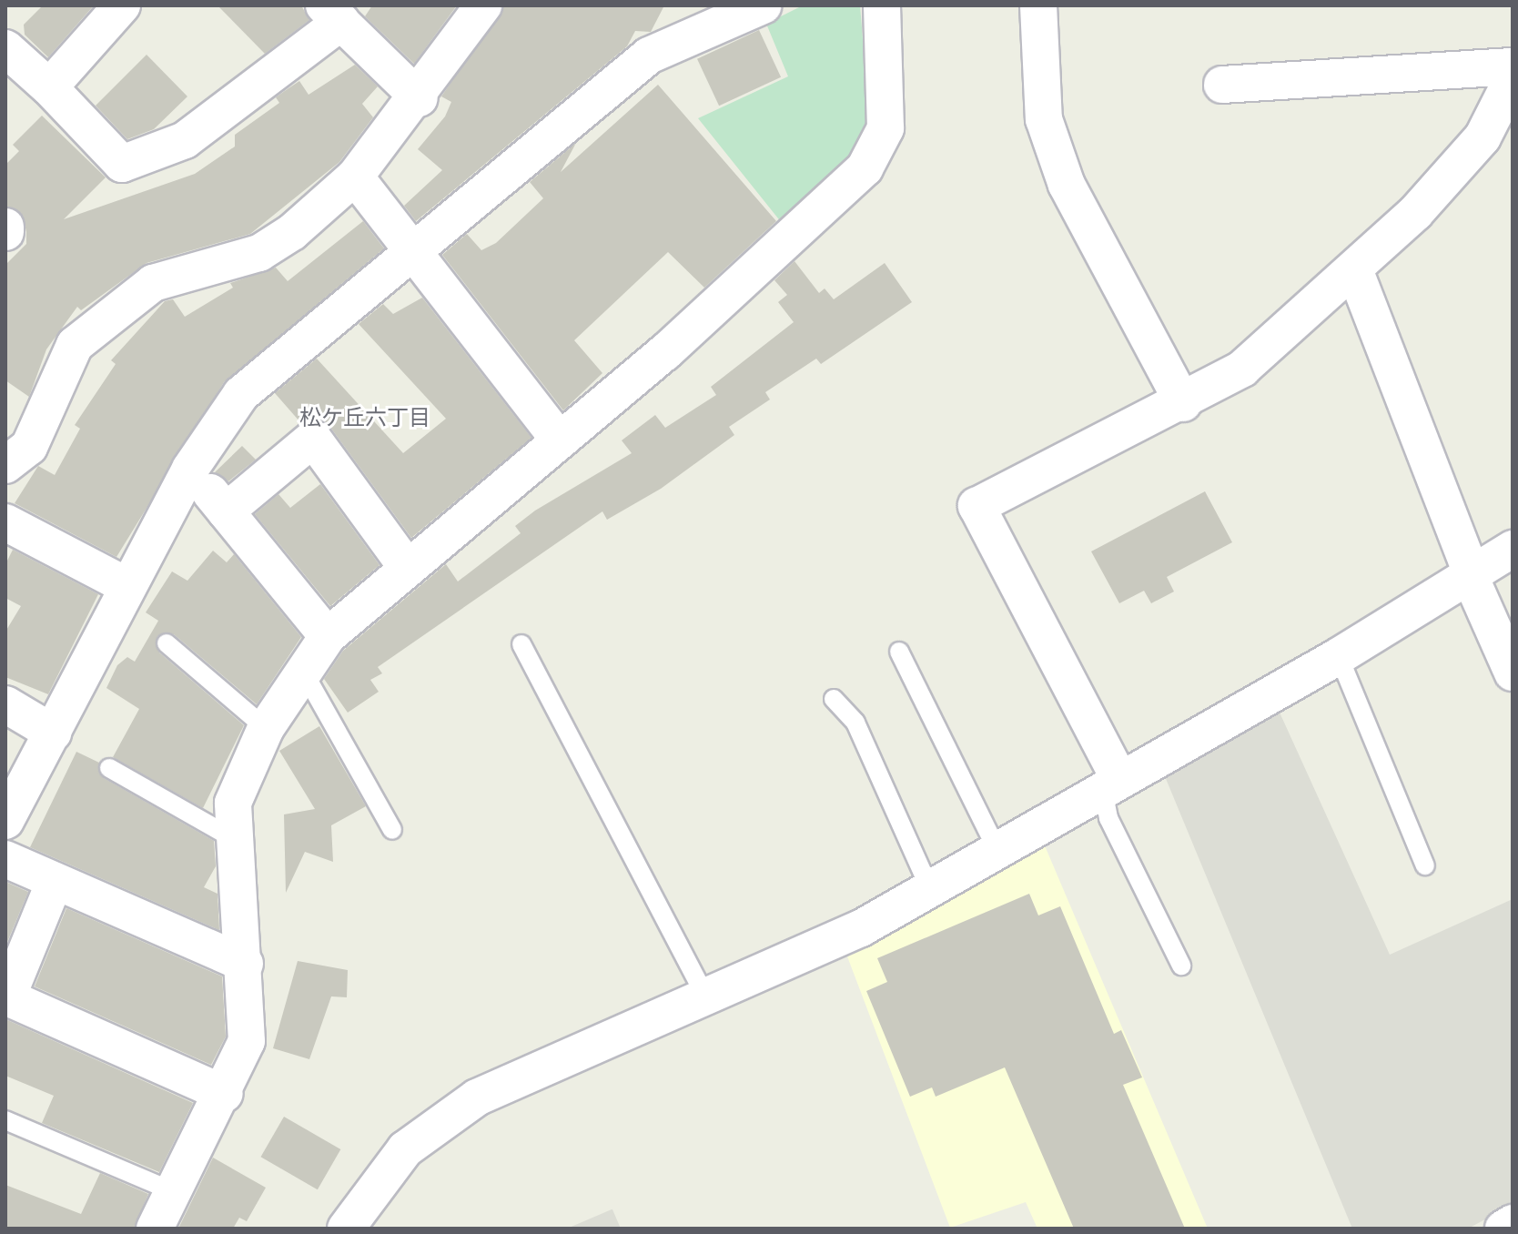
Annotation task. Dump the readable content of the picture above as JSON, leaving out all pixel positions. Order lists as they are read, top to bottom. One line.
{"districts":["松ケ丘六丁目"]}
